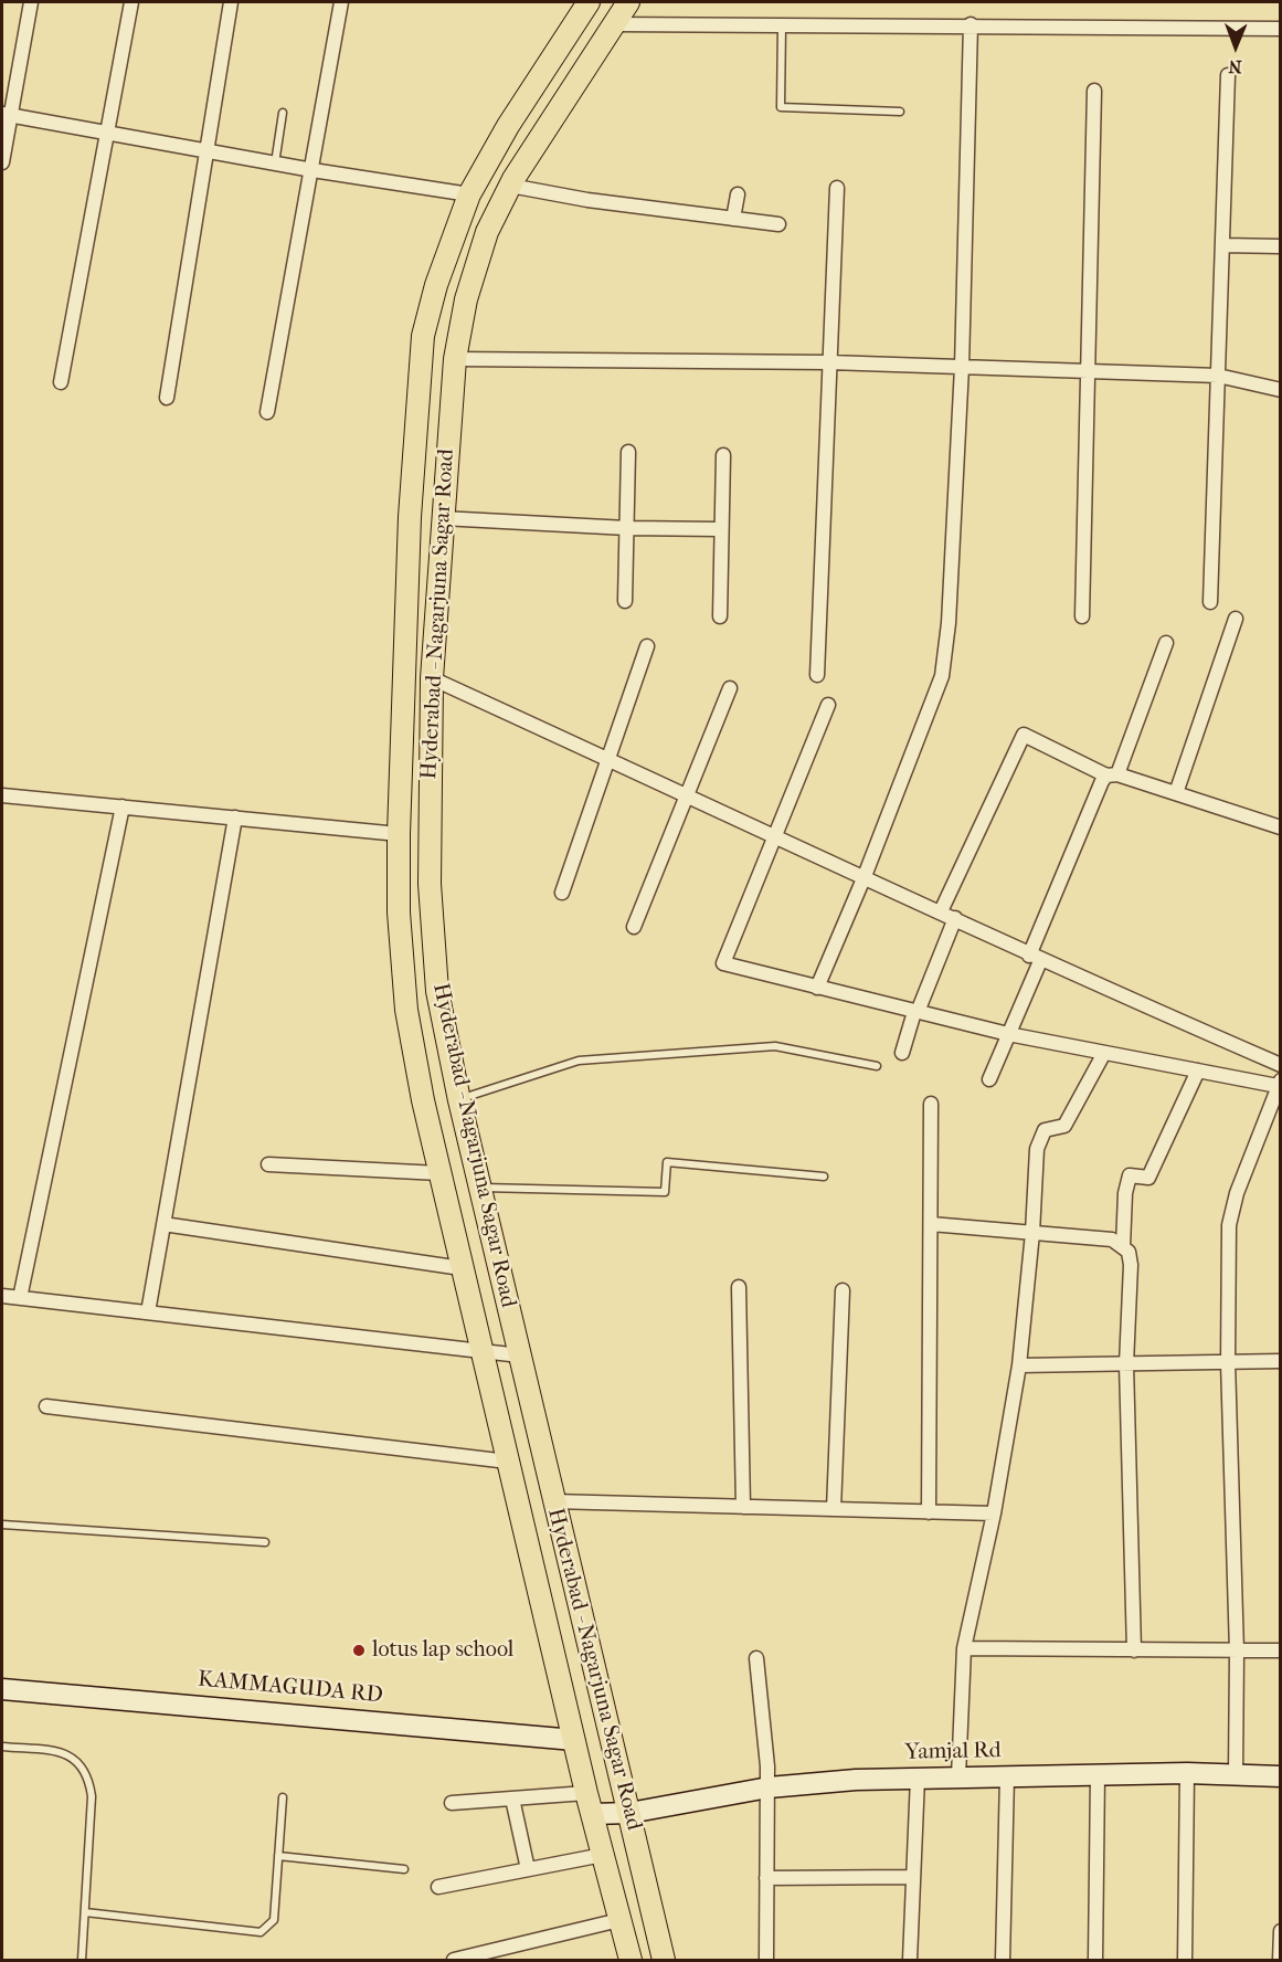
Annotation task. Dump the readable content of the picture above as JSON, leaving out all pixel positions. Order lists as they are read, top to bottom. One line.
{"streets":{"main road":["Hyderabad - Nagarjuna Sagar Road","KAMMAGUDA RD","Yamjal Rd"]},"crossings":[["Hyderabad - Nagarjuna Sagar Road","KAMMAGUDA RD"],["Hyderabad - Nagarjuna Sagar Road","Yamjal Rd"]],"places":["lotus lap school"],"north":"bottom"}
